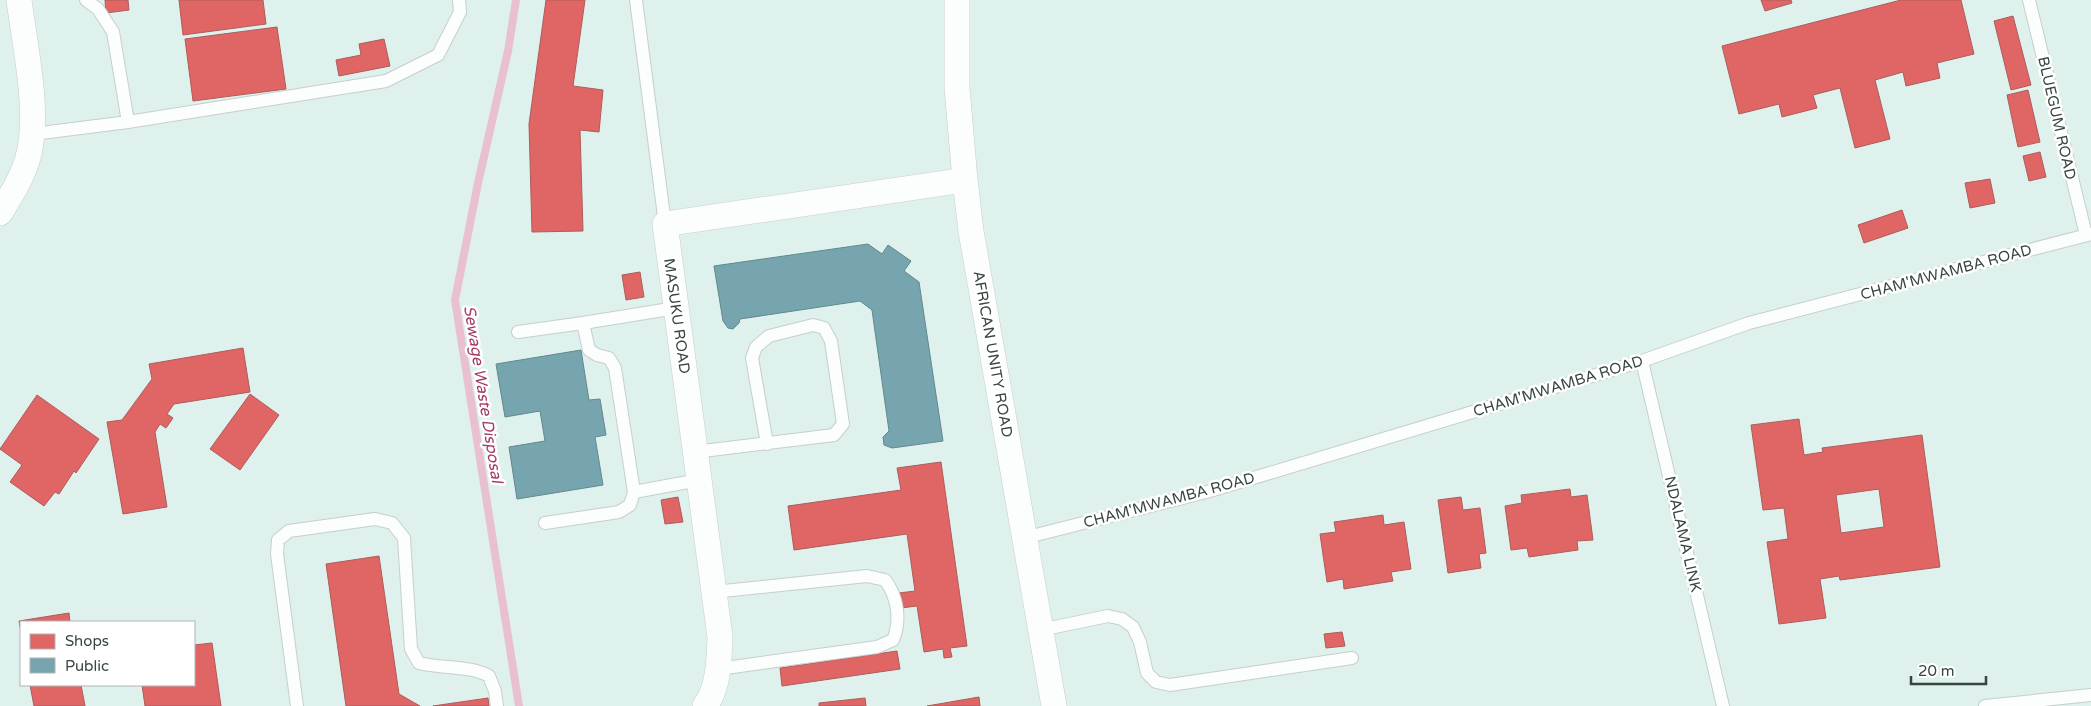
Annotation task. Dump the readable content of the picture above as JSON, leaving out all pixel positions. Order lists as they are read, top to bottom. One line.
{"streets":{"street":["MASUKU ROAD","AFRICAN UNITY ROAD"],"lane":["BLUEGUM ROAD","CHAM'MWAMBA ROAD","NDALAMA LINK"]},"crossings":[["BLUEGUM ROAD","CHAM'MWAMBA ROAD"],["CHAM'MWAMBA ROAD","AFRICAN UNITY ROAD"],["CHAM'MWAMBA ROAD","NDALAMA LINK"]],"water":["Sewage Waste Disposal"],"legend":["Shops","Public"],"scale_bar":"20 m"}
